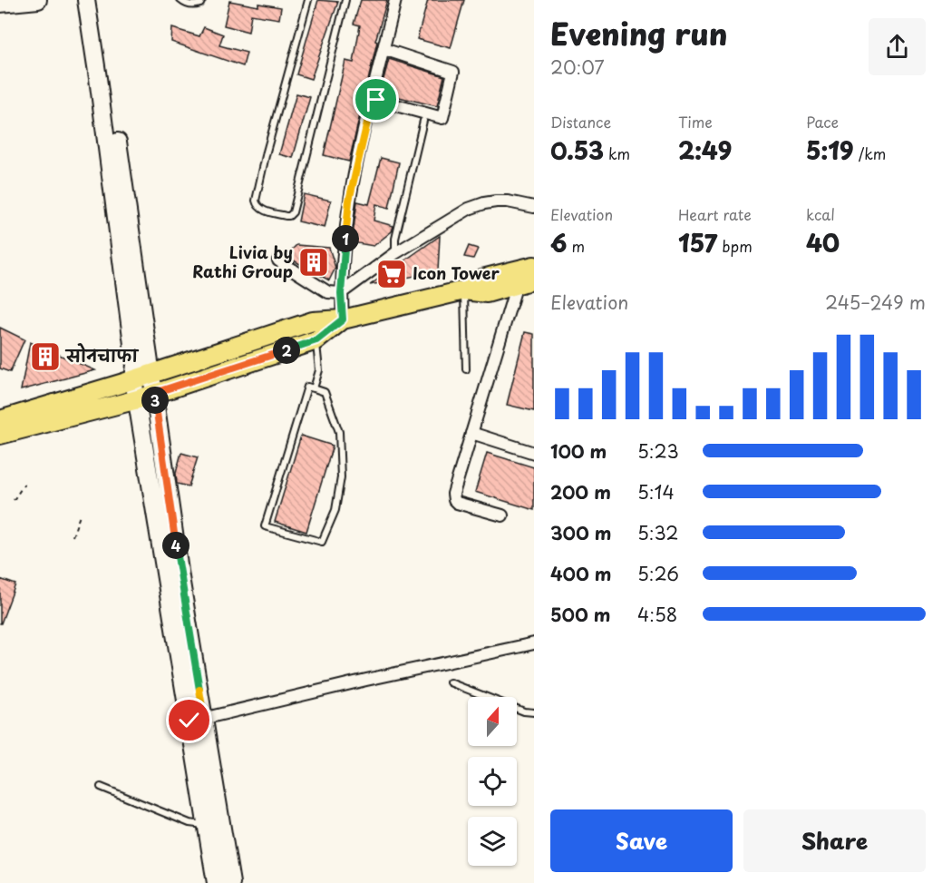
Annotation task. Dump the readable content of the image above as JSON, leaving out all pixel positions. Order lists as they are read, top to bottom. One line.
{"places":{"building":["Livia by Rathi Group","सोनचाफा"],"supermarket":["Icon Tower"]},"north":"top","page":{"heading":["Evening run","20:07"],"stats":[["Distance","0.53 km"],["Time","2:49"],["Pace","5:19 /km"],["Elevation","6 m"],["Heart rate","157 bpm"],["kcal","40"]],"pins":["1","2","3","4"],"chart":["Elevation","245–249 m"],"list":[{"name":"100 m","note":"5:23"},{"name":"200 m","note":"5:14"},{"name":"300 m","note":"5:32"},{"name":"400 m","note":"5:26"},{"name":"500 m","note":"4:58"}],"buttons":["Save","Share"]}}
